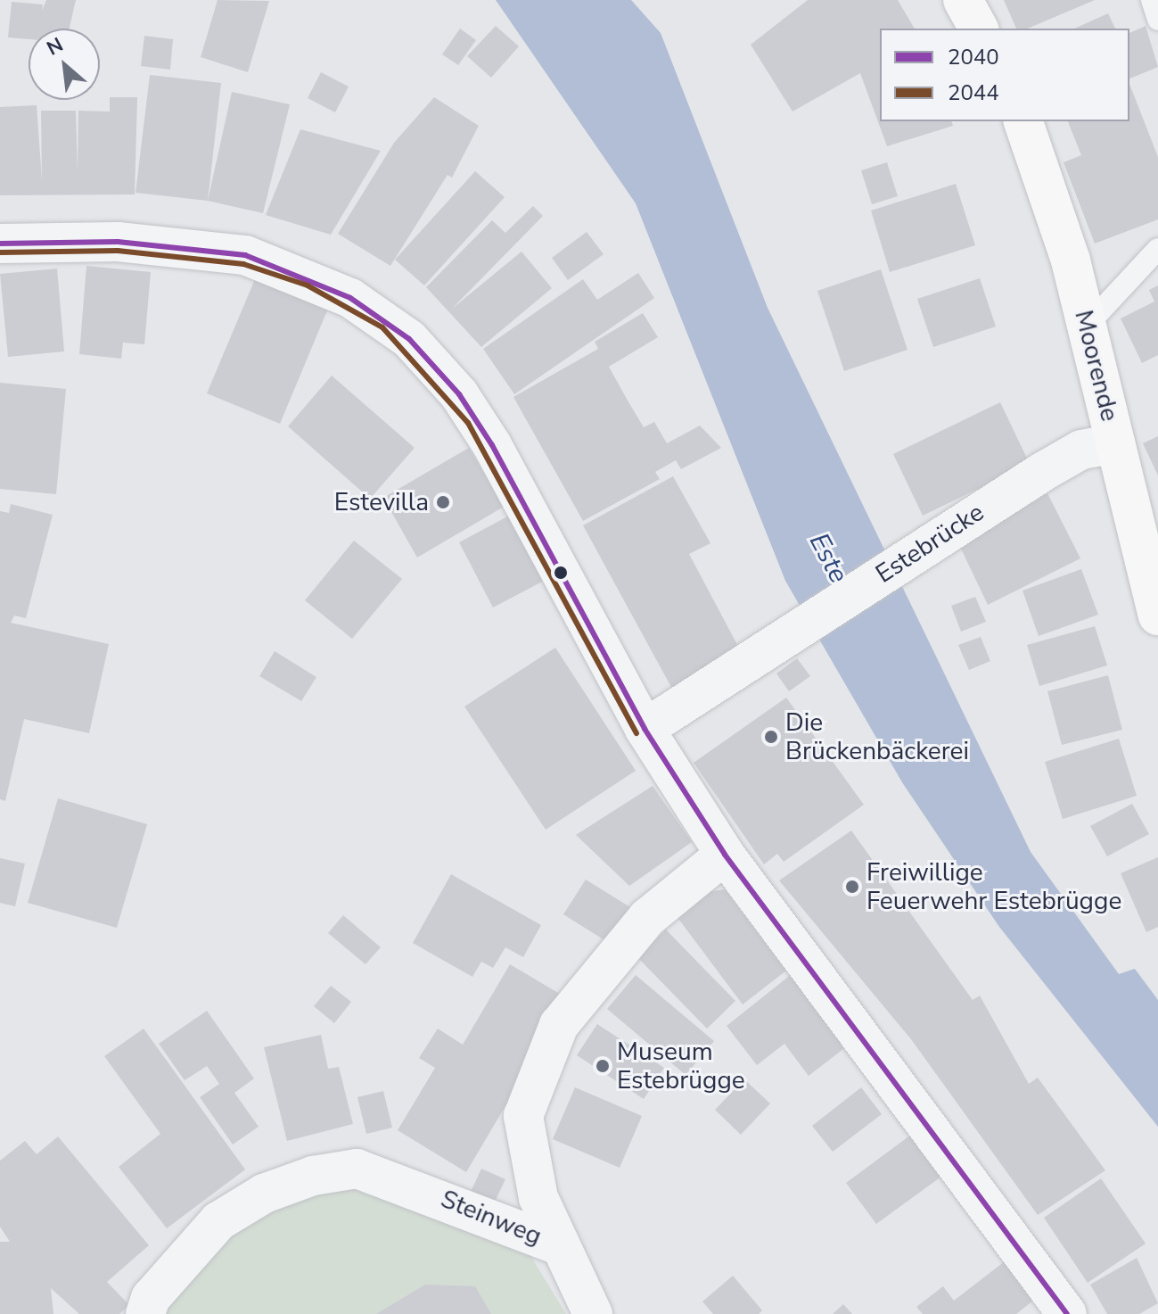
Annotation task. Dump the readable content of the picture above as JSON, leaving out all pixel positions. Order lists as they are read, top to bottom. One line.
{"streets":{"street":["Moorende","Estebrücke","Steinweg"]},"crossings":[["Moorende","Estebrücke"]],"water":["Este"],"places":["Estevilla","Die Brückenbäckerei","Freiwillige Feuerwehr Estebrügge","Museum Estebrügge"],"lines":["transit line 2040","transit line 2044"],"legend":["2040","2044"],"north":"top left"}
